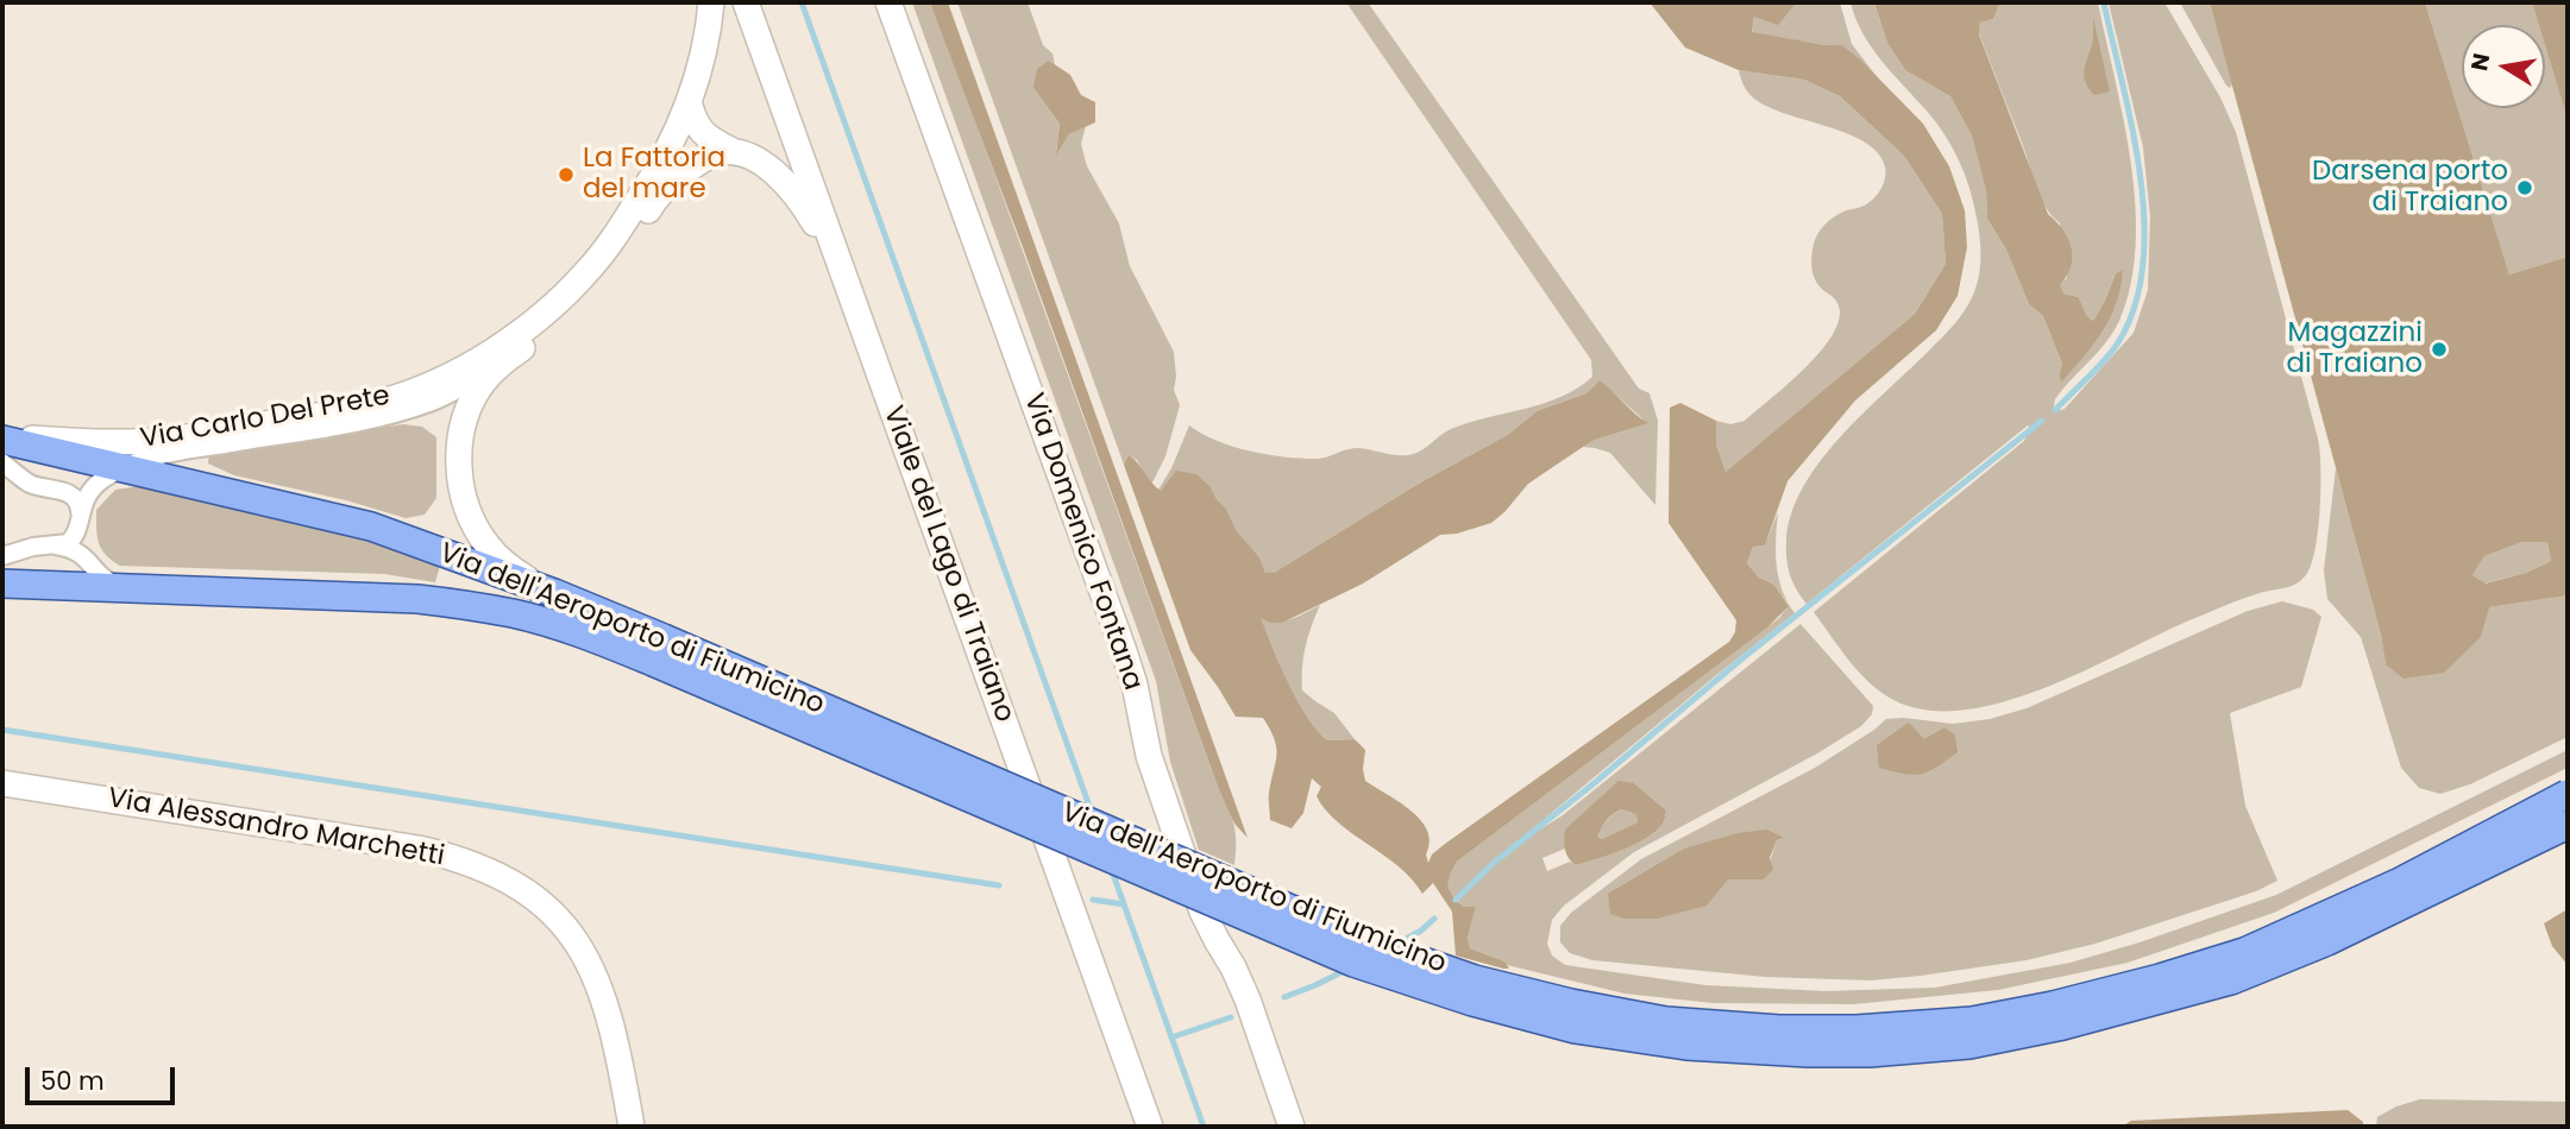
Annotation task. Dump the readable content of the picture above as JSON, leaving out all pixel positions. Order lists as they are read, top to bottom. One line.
{"streets":{"main road":["Via dell'Aeroporto di Fiumicino"],"street":["Via Carlo Del Prete","Via Domenico Fontana","Viale del Lago di Traiano","Via Alessandro Marchetti"]},"crossings":[["Via Carlo Del Prete","Via dell'Aeroporto di Fiumicino"]],"places":["La Fattoria del mare","Darsena porto di Traiano","Magazzini di Traiano"],"scale_bar":"50 m","north":"left"}
